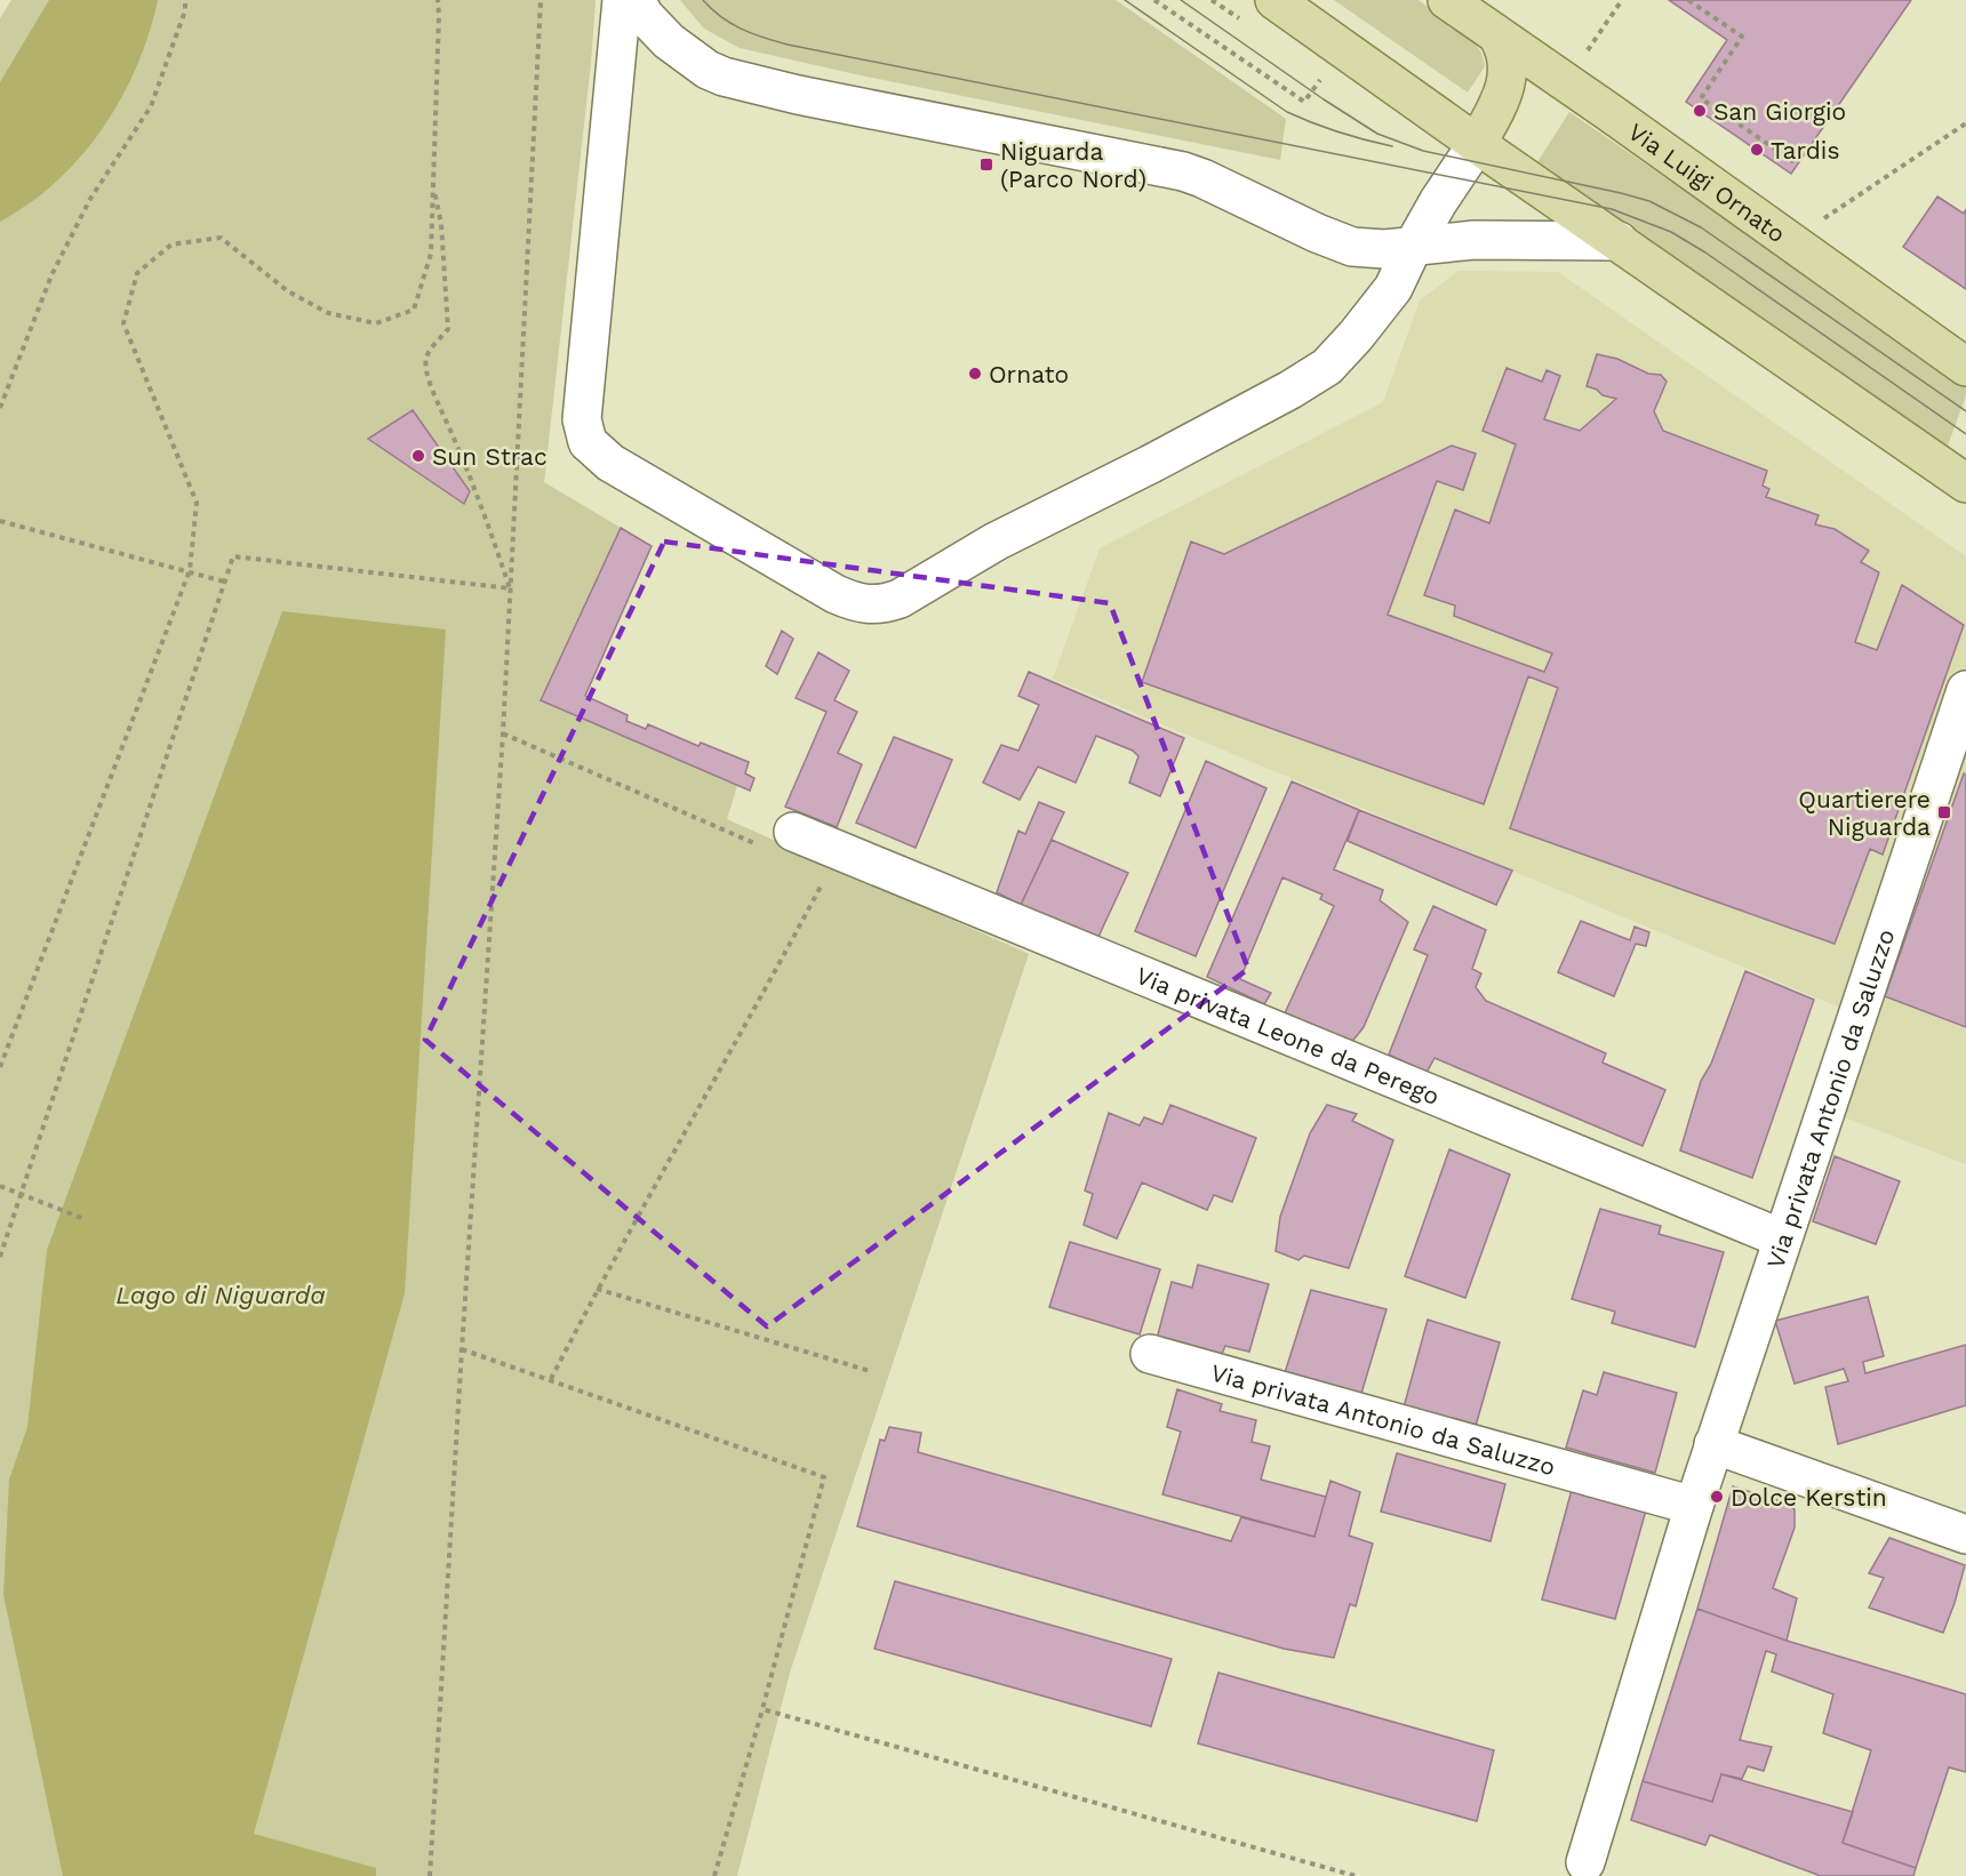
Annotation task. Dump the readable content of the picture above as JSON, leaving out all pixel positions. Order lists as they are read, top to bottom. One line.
{"streets":{"main road":["Via Luigi Ornato"],"street":["Via privata Leone da Perego","Via privata Antonio da Saluzzo"]},"crossings":[["Via privata Leone da Perego","Via privata Antonio da Saluzzo"]],"water":["Lago di Niguarda"],"places":{"other":["San Giorgio","Tardis","Ornato","Sun Strac","Dolce Kerstin"],"transit":["Niguarda (Parco Nord)","Quartierere Niguarda"]}}
